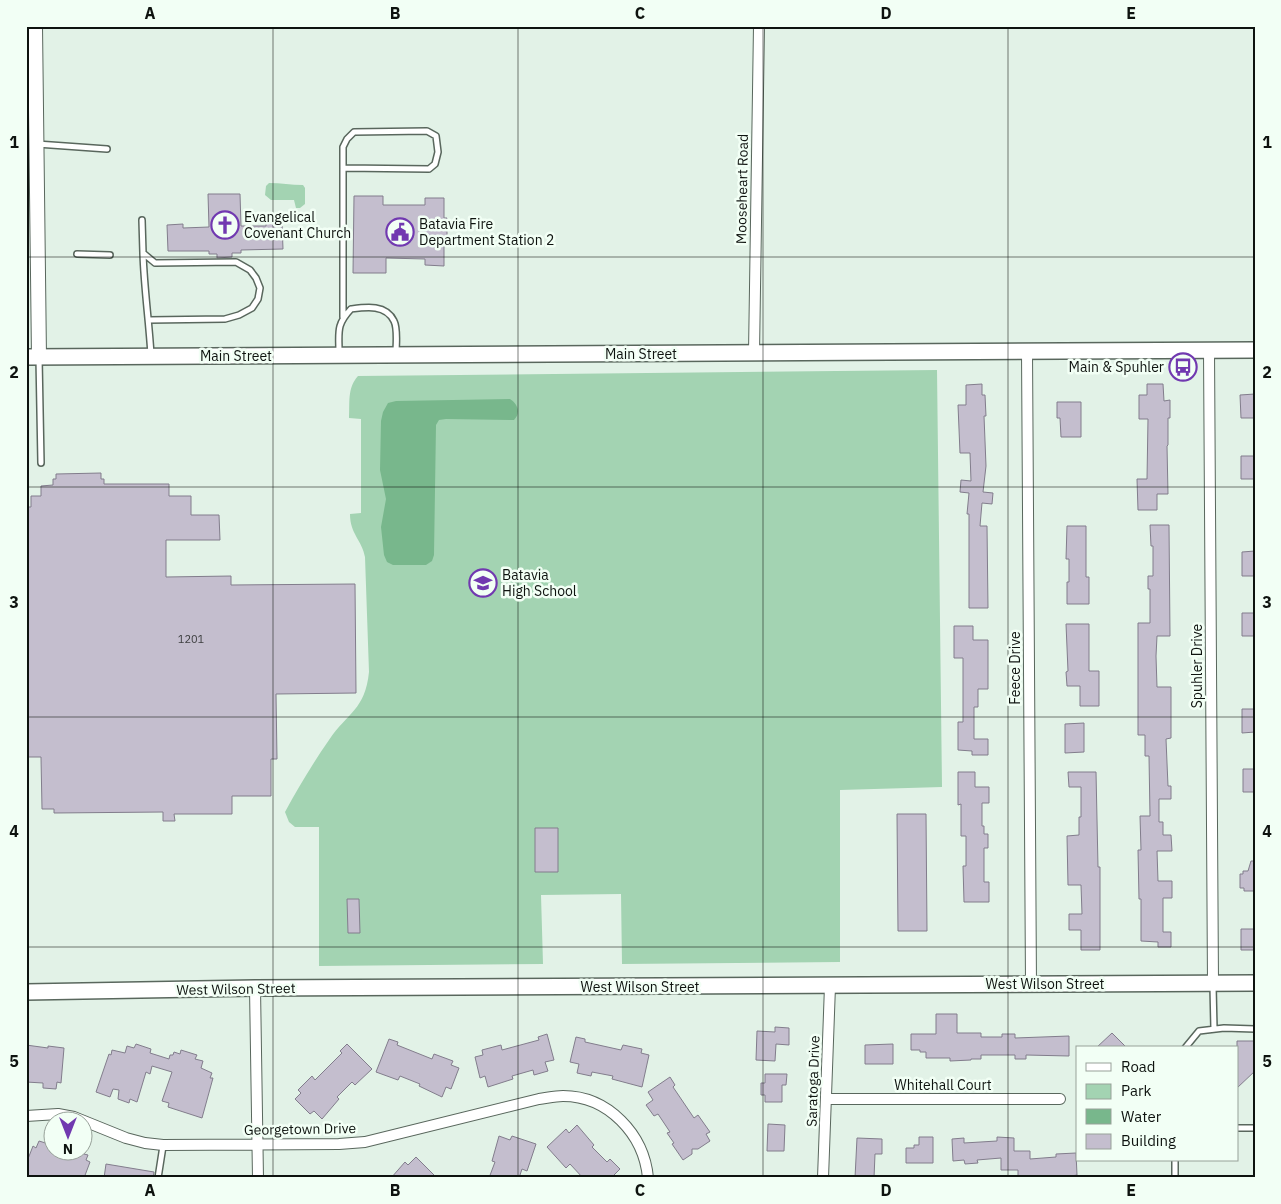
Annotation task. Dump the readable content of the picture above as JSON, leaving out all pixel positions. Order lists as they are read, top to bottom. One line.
{"streets":{"main road":["Main Street","West Wilson Street"],"street":["Mooseheart Road","Spuhler Drive","Feece Drive","Saratoga Drive","Whitehall Court","Georgetown Drive"]},"crossings":[["Mooseheart Road","Main Street"],["Main Street","Spuhler Drive"],["Main Street","Feece Drive"],["Spuhler Drive","West Wilson Street"],["Feece Drive","West Wilson Street"],["West Wilson Street","Saratoga Drive"],["Saratoga Drive","Whitehall Court"]],"places":{"church":["Evangelical Covenant Church"],"public building":["Batavia Fire Department Station 2"],"bus stop":["Main & Spuhler"],"school or university":["Batavia High School"]},"house_numbers":["1201"],"legend":["Road","Park","Water","Building"],"north":"bottom","grid":{"columns":["A","B","C","D","E"],"rows":["1","2","3","4","5"]}}
